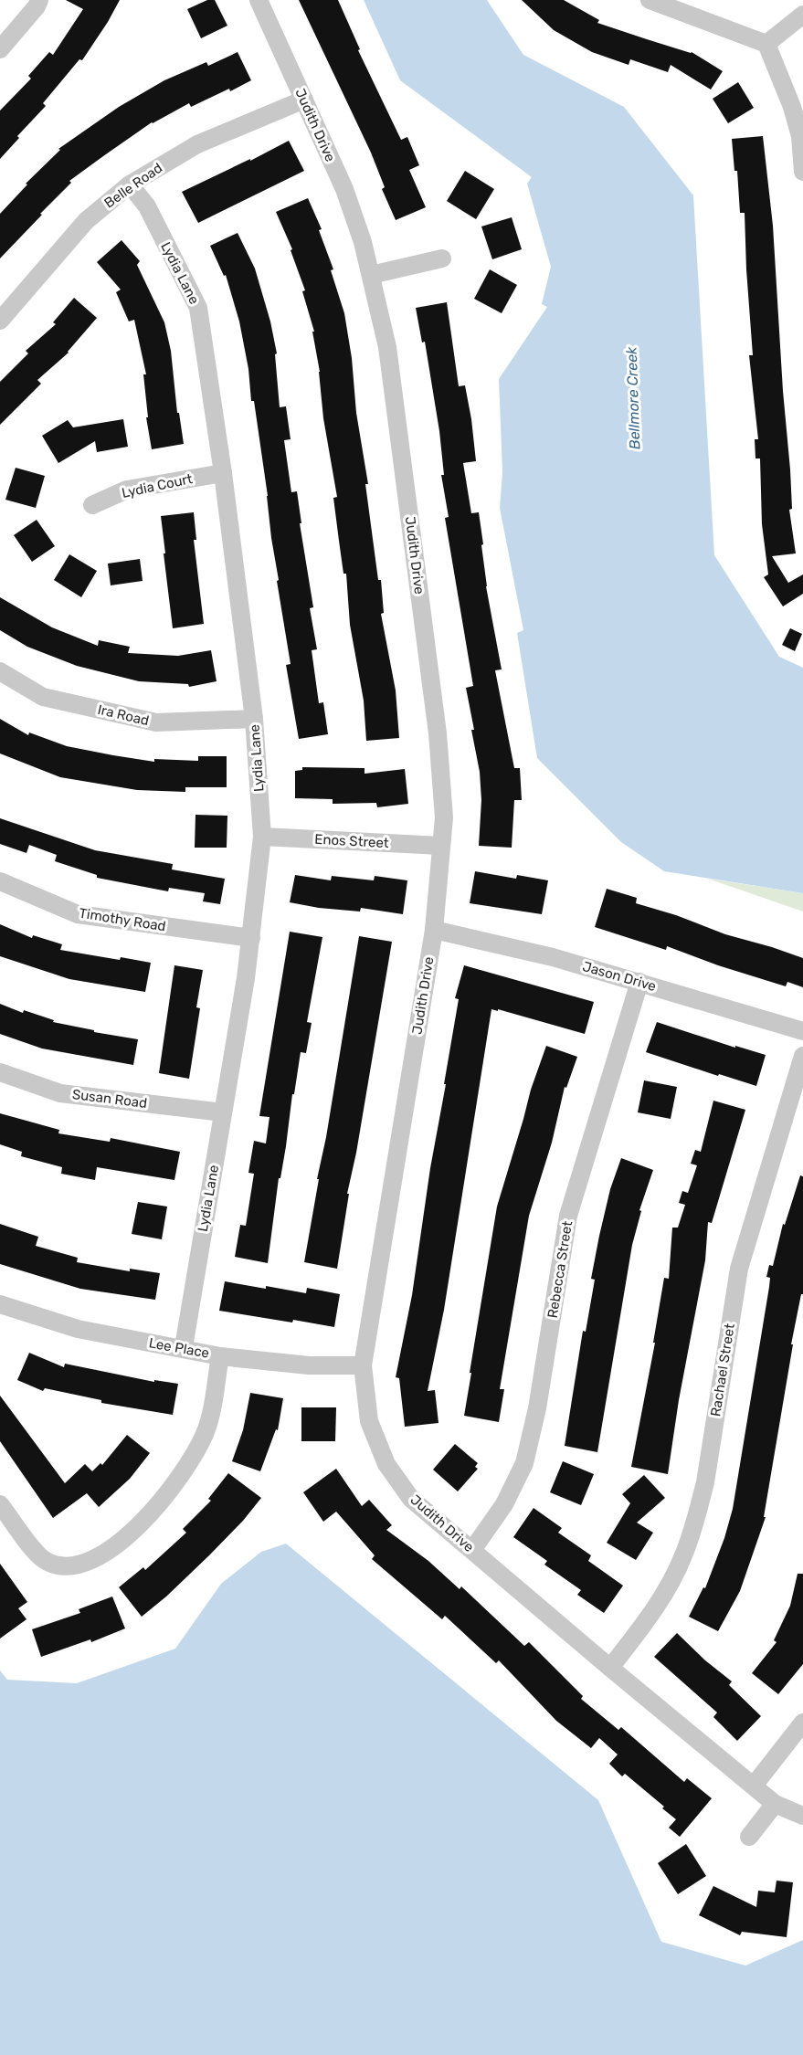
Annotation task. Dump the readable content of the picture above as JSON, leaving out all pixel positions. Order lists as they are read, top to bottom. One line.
{"streets":{"street":["Judith Drive","Belle Road","Lydia Lane","Lydia Court","Ira Road","Enos Street","Timothy Road","Jason Drive","Susan Road","Rebecca Street","Lee Place","Rachael Street"]},"crossings":[["Judith Drive","Belle Road"],["Judith Drive","Enos Street"],["Judith Drive","Jason Drive"],["Judith Drive","Rebecca Street"],["Judith Drive","Lee Place"],["Judith Drive","Rachael Street"],["Belle Road","Lydia Lane"],["Lydia Lane","Lydia Court"],["Lydia Lane","Ira Road"],["Lydia Lane","Enos Street"],["Lydia Lane","Timothy Road"],["Lydia Lane","Susan Road"],["Lydia Lane","Lee Place"],["Jason Drive","Rebecca Street"]],"water":["Bellmore Creek"]}
